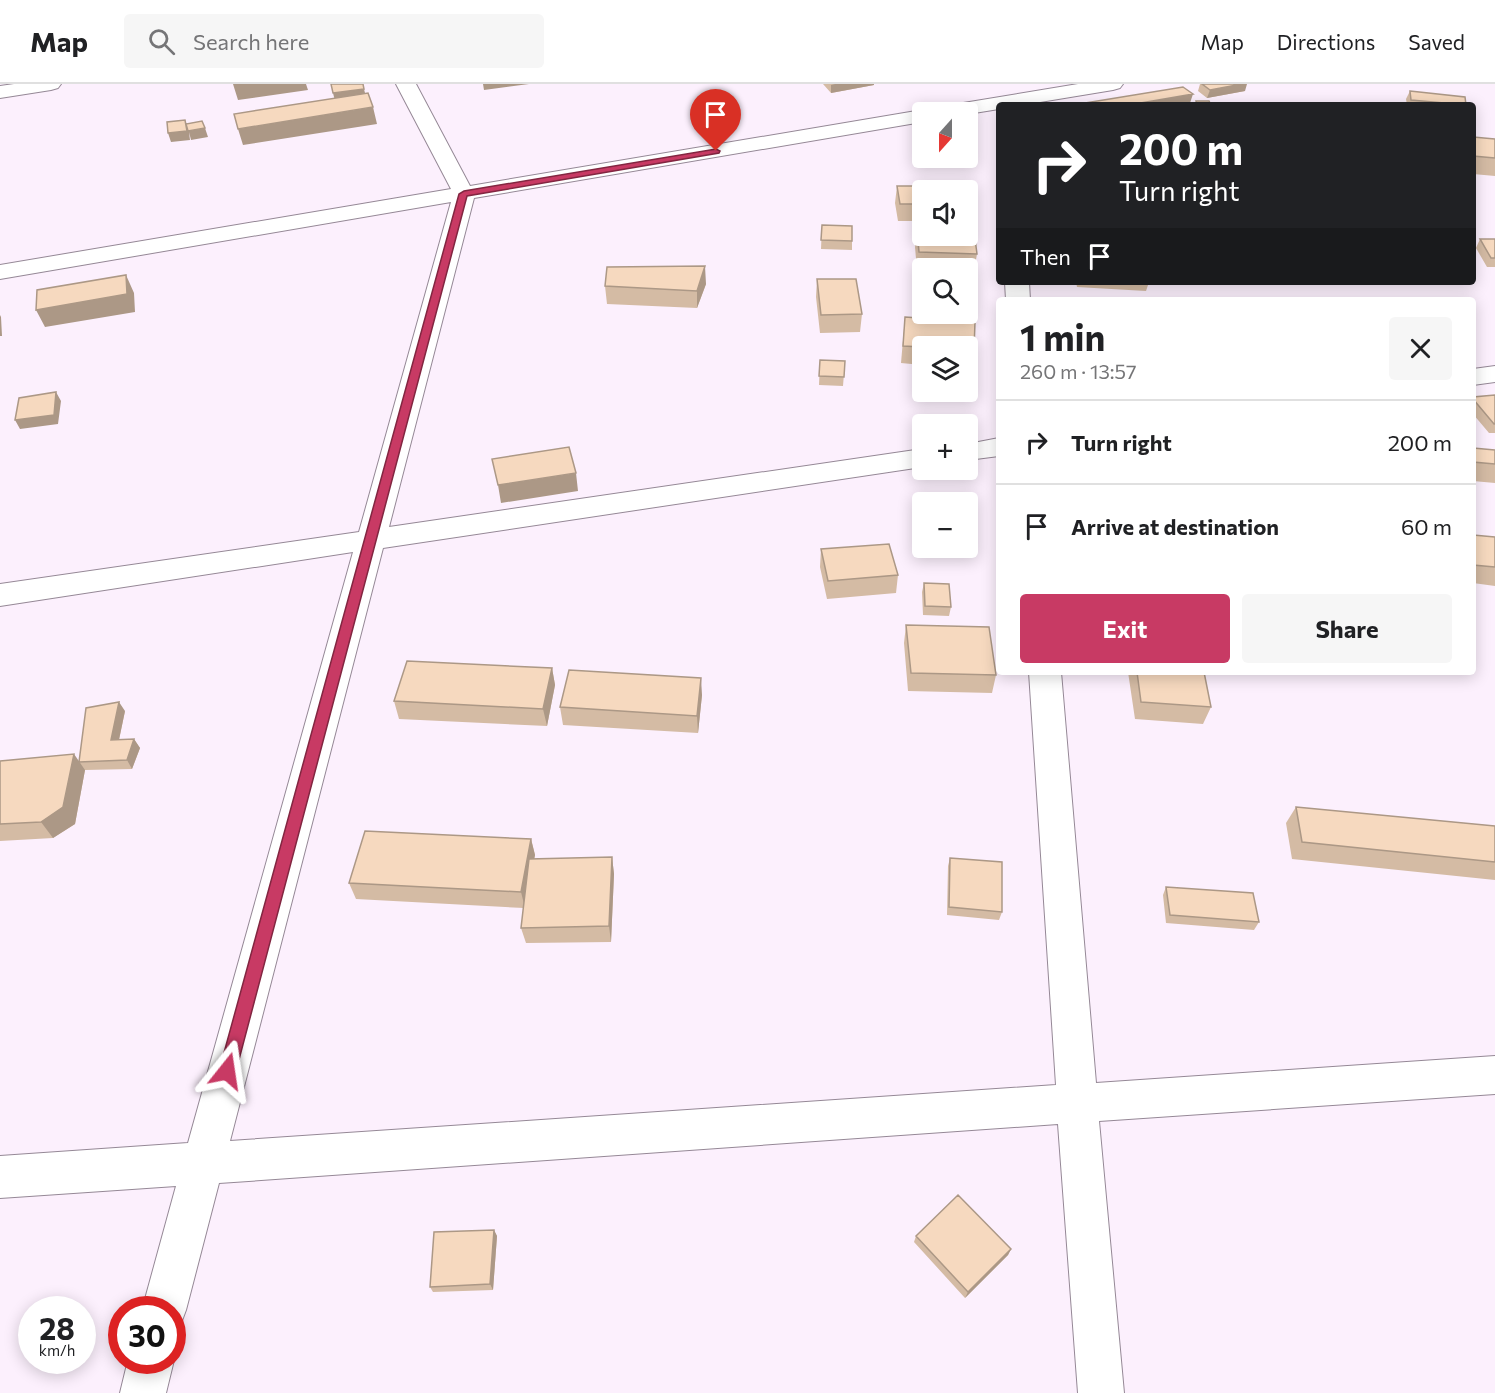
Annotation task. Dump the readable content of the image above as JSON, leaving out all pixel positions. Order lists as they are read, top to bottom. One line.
{"north":"bottom","page":{"header":"Map","search":"Search here","nav":["Map","Directions","Saved"],"map_buttons":["+","−"],"turn":["200 m","Turn right"],"then":"Then","heading":["1 min","260 m · 13:57"],"list":[{"name":"Turn right","value":"200 m"},{"name":"Arrive at destination","value":"60 m"}],"buttons":["Exit","Share"],"speed":"28 km/h","limit":"30"}}
